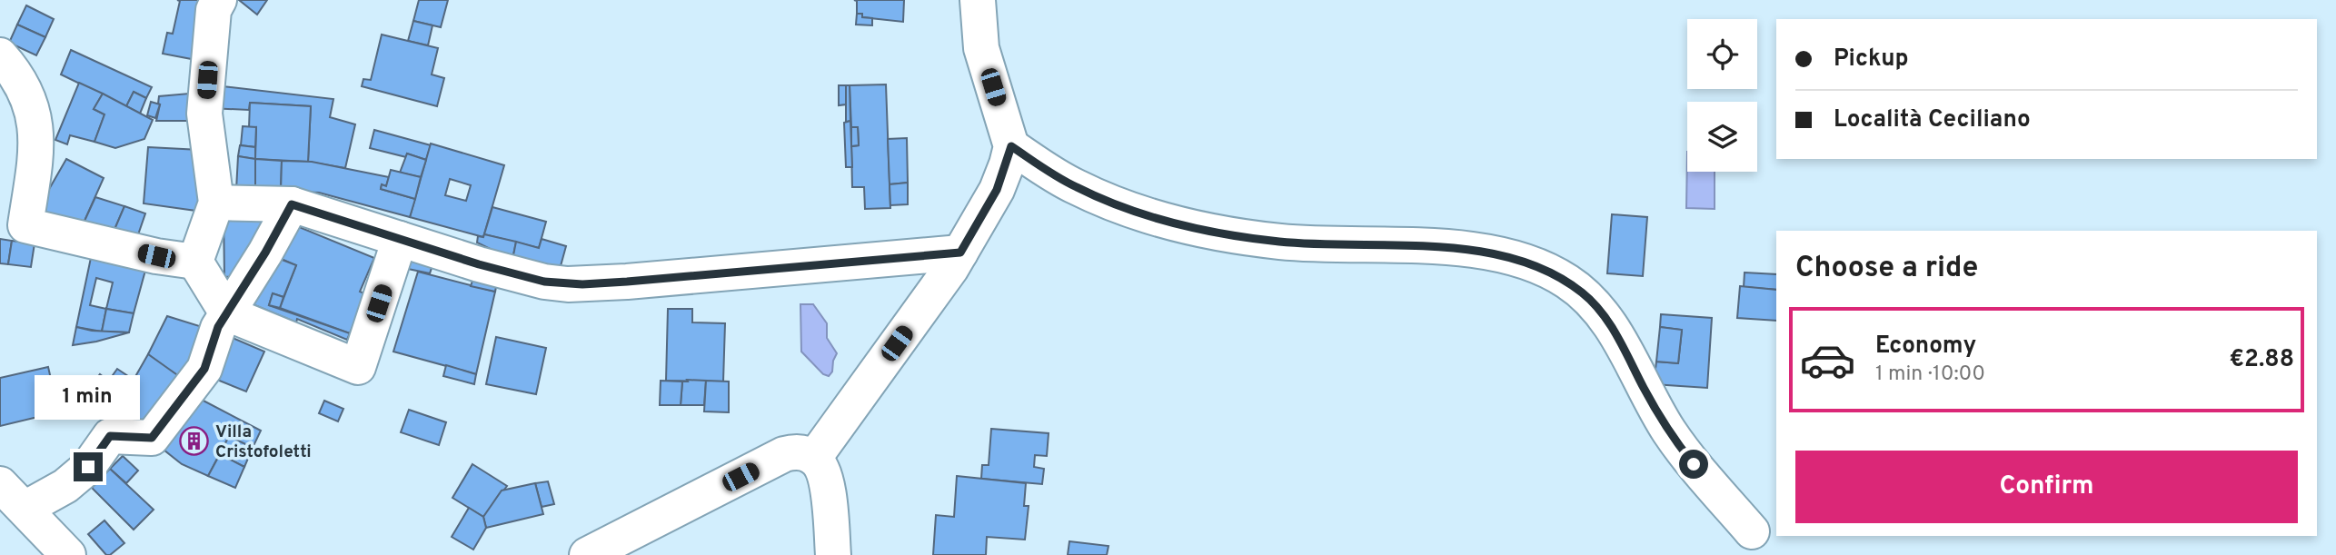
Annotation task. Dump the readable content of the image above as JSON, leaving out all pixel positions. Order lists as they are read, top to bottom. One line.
{"places":{"building":["Villa Cristofoletti"]},"page":{"banner":["Pickup","Località Ceciliano"],"heading":"Choose a ride","list":[{"name":"Economy","note":"1 min · 10:00","value":"€2.88"}],"bubble":"1 min","buttons":"Confirm"}}
